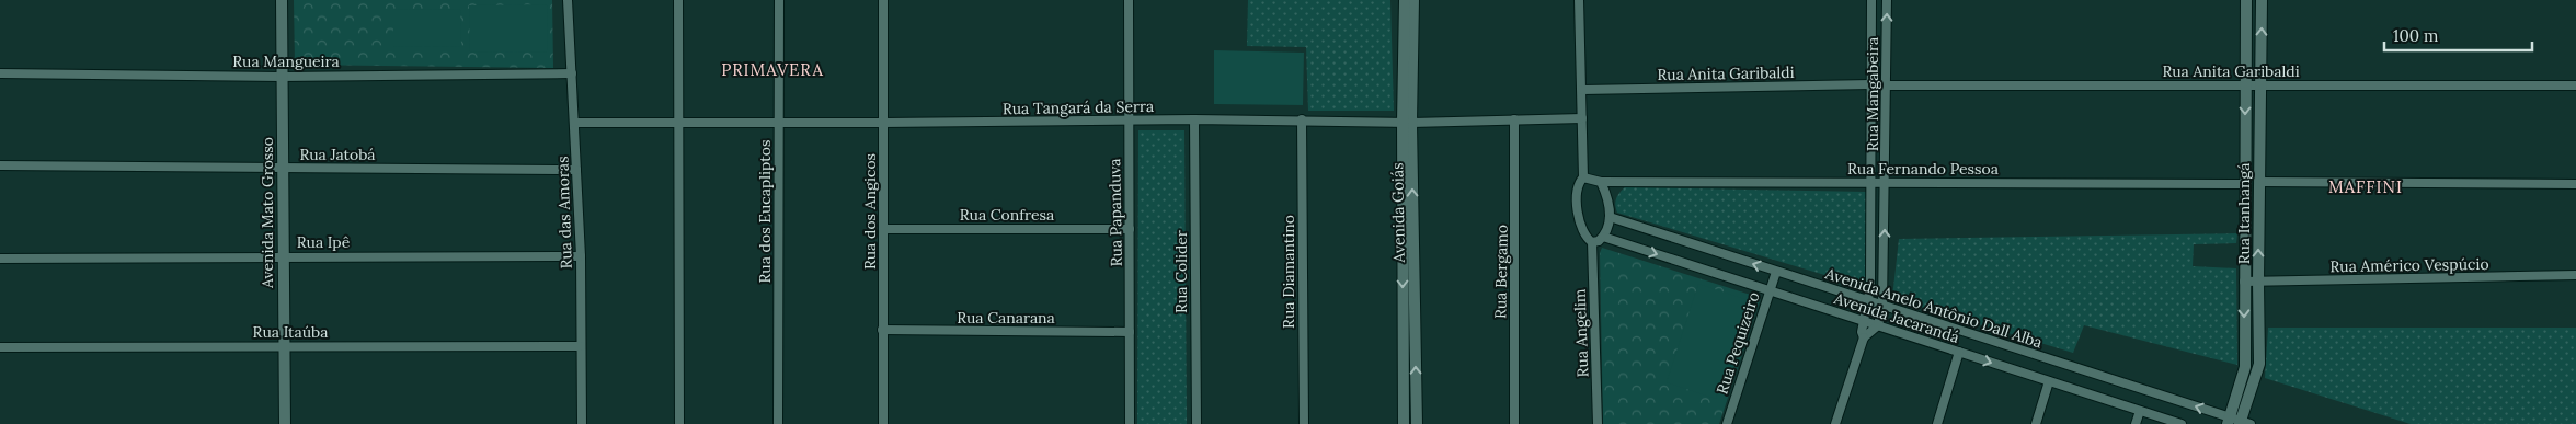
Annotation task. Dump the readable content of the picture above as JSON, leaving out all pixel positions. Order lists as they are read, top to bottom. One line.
{"streets":{"street":["Rua Mangueira","Rua Anita Garibaldi","Rua Mangabeira","Rua Tangará da Serra","Rua Jatobá","Rua Fernando Pessoa","Rua dos Eucapliptos","Rua dos Angicos","Avenida Mato Grosso","Rua das Amoras","Rua Papanduva","Avenida Goiás","Rua Itanhangá","Rua Confresa","Rua Ipê","Rua Américo Vespúcio","Rua Colider","Rua Diamantino","Rua Bergamo","Avenida Anelo Antônio Dall Alba","Rua Canarana","Avenida Jacarandá","Rua Itaúba","Rua Angelim","Rua Pequizeiro"]},"crossings":[["Rua Mangueira","Avenida Mato Grosso"],["Rua Mangueira","Rua das Amoras"],["Rua Anita Garibaldi","Rua Mangabeira"],["Rua Anita Garibaldi","Rua Itanhangá"],["Rua Mangabeira","Rua Fernando Pessoa"],["Rua Mangabeira","Avenida Anelo Antônio Dall Alba"],["Rua Mangabeira","Avenida Jacarandá"],["Rua Tangará da Serra","Rua dos Eucapliptos"],["Rua Tangará da Serra","Rua dos Angicos"],["Rua Tangará da Serra","Rua das Amoras"],["Rua Tangará da Serra","Rua Papanduva"],["Rua Tangará da Serra","Avenida Goiás"],["Rua Tangará da Serra","Rua Colider"],["Rua Tangará da Serra","Rua Diamantino"],["Rua Tangará da Serra","Rua Bergamo"],["Rua Jatobá","Avenida Mato Grosso"],["Rua Jatobá","Rua das Amoras"],["Rua Fernando Pessoa","Rua Itanhangá"],["Rua dos Angicos","Rua Confresa"],["Rua dos Angicos","Rua Canarana"],["Avenida Mato Grosso","Rua Ipê"],["Avenida Mato Grosso","Rua Itaúba"],["Rua das Amoras","Rua Ipê"],["Rua das Amoras","Rua Itaúba"],["Rua Papanduva","Rua Confresa"],["Rua Papanduva","Rua Canarana"],["Rua Itanhangá","Rua Américo Vespúcio"],["Rua Itanhangá","Avenida Anelo Antônio Dall Alba"],["Avenida Anelo Antônio Dall Alba","Rua Pequizeiro"],["Avenida Jacarandá","Rua Pequizeiro"]],"one_way":["Avenida Anelo Antônio Dall Alba","Avenida Jacarandá"],"districts":["PRIMAVERA","MAFFINI"],"scale_bar":"100 m"}
